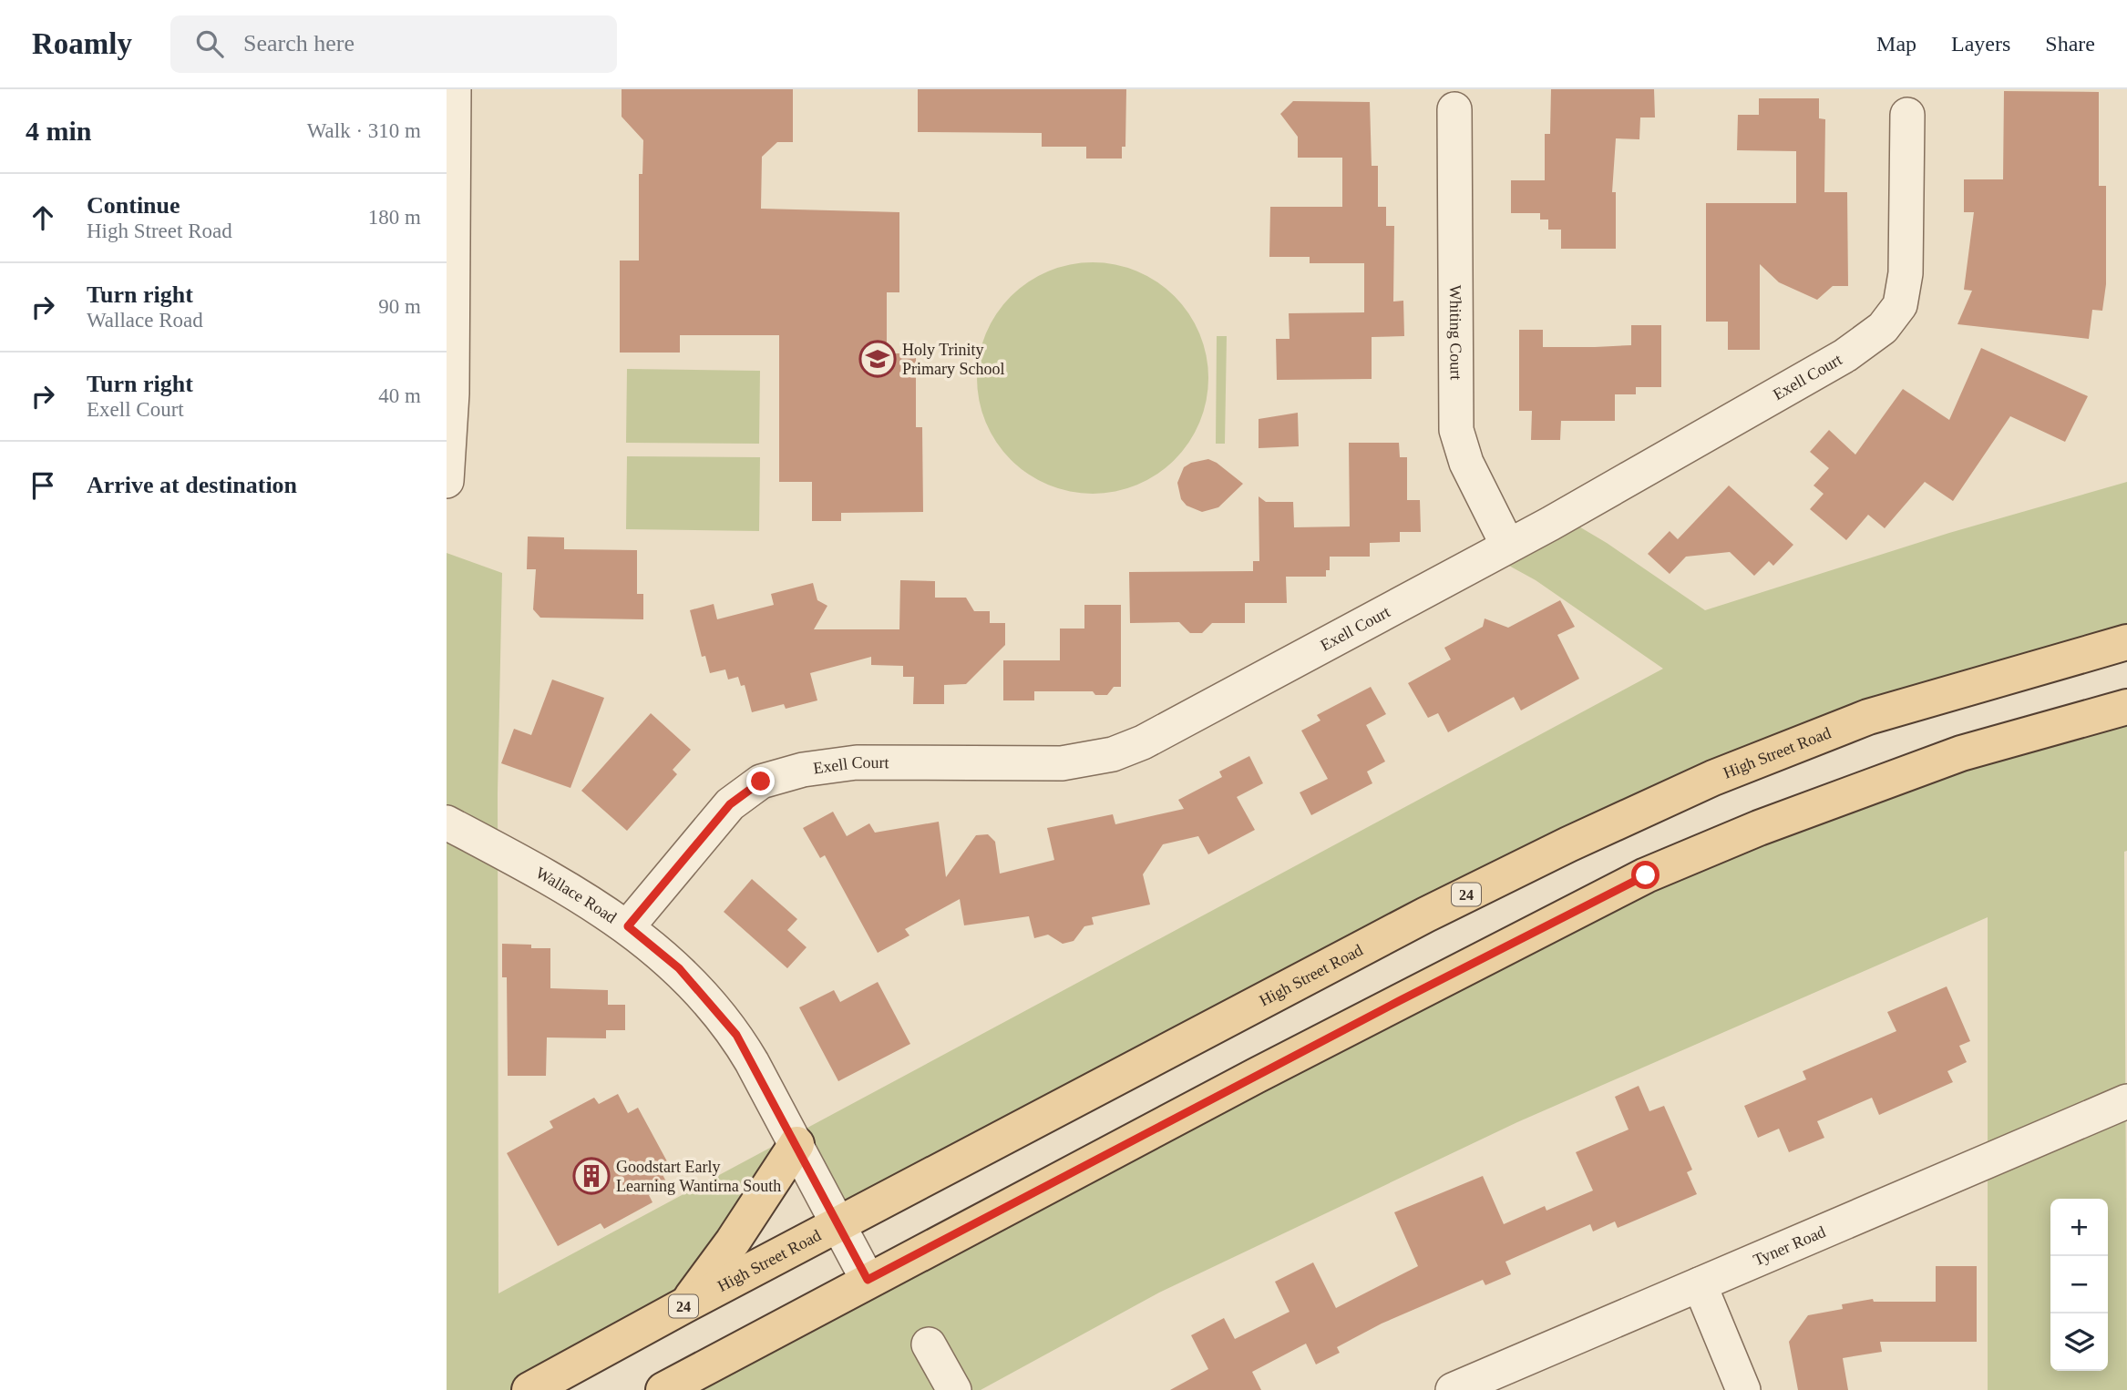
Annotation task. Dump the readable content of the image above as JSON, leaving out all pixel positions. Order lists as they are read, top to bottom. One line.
{"streets":{"main road":["High Street Road","24"],"street":["Whiting Court","Exell Court","Wallace Road","Tyner Road"]},"crossings":[["Whiting Court","Exell Court"],["Exell Court","Wallace Road"],["High Street Road","Wallace Road"]],"places":{"school or university":["Holy Trinity Primary School"],"building":["Goodstart Early Learning Wantirna South"]},"page":{"header":"Roamly","search":"Search here","nav":["Map","Layers","Share"],"heading":["4 min","Walk · 310 m"],"list":[["Continue","High Street Road","180 m"],["Turn right","Wallace Road","90 m"],["Turn right","Exell Court","40 m"],"Arrive at destination"],"map_buttons":["+","−"]}}
